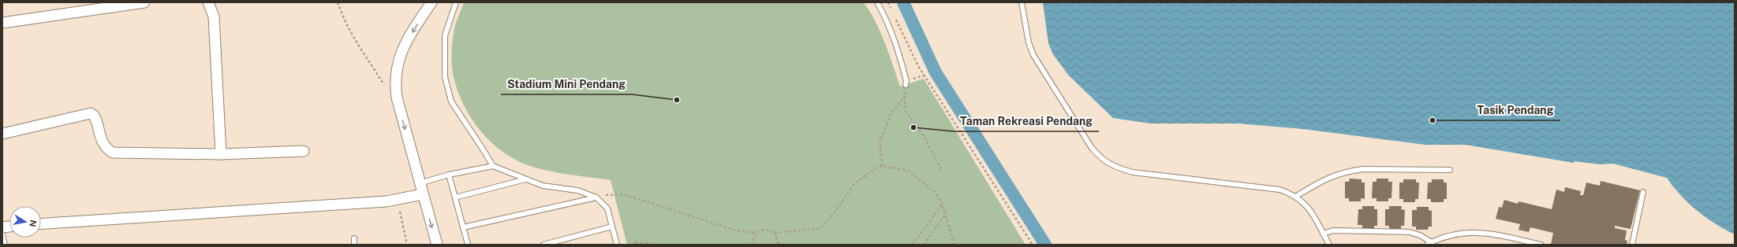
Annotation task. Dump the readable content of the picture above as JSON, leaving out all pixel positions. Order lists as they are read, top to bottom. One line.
{"places":["Stadium Mini Pendang","Tasik Pendang","Taman Rekreasi Pendang"],"north":"right"}
